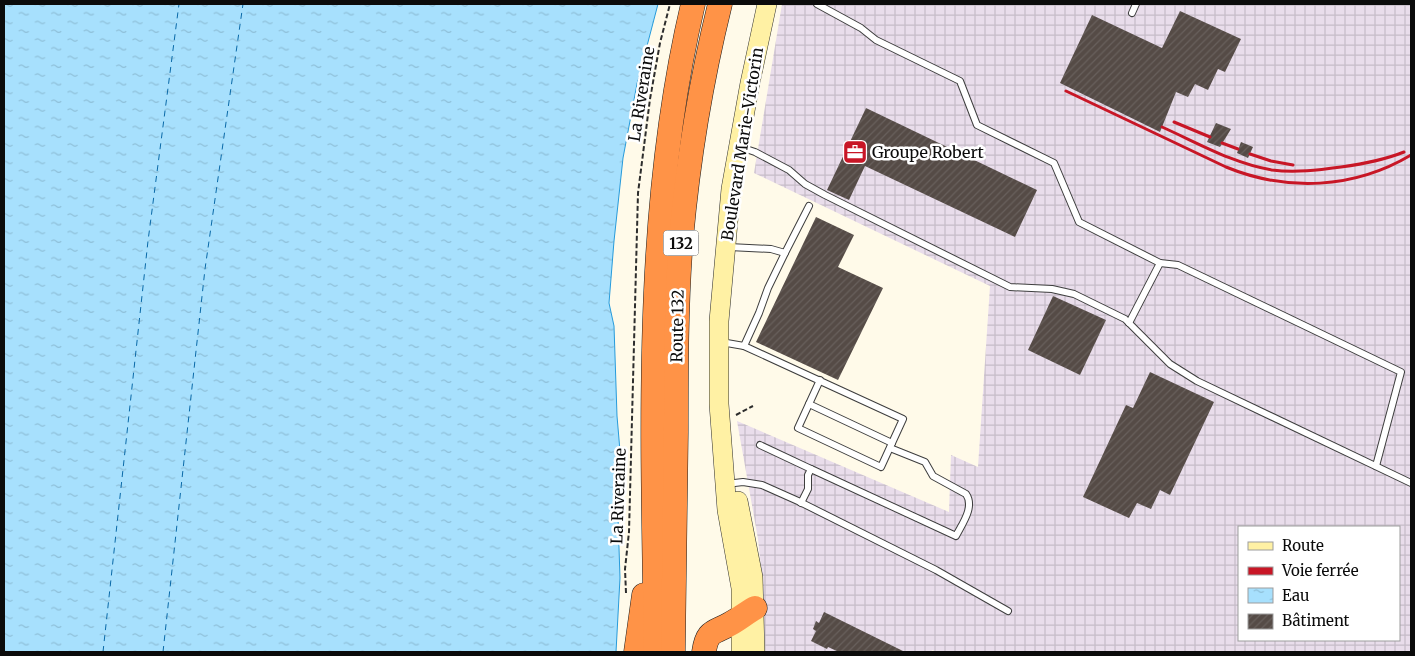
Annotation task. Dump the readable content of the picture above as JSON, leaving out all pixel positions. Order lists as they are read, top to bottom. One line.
{"streets":{"highway":["132","Route 132"],"street":["Boulevard Marie-Victorin"],"path":["La Riveraine"]},"places":{"office":["Groupe Robert"]},"legend":["Route","Voie ferrée","Eau","Bâtiment"]}
